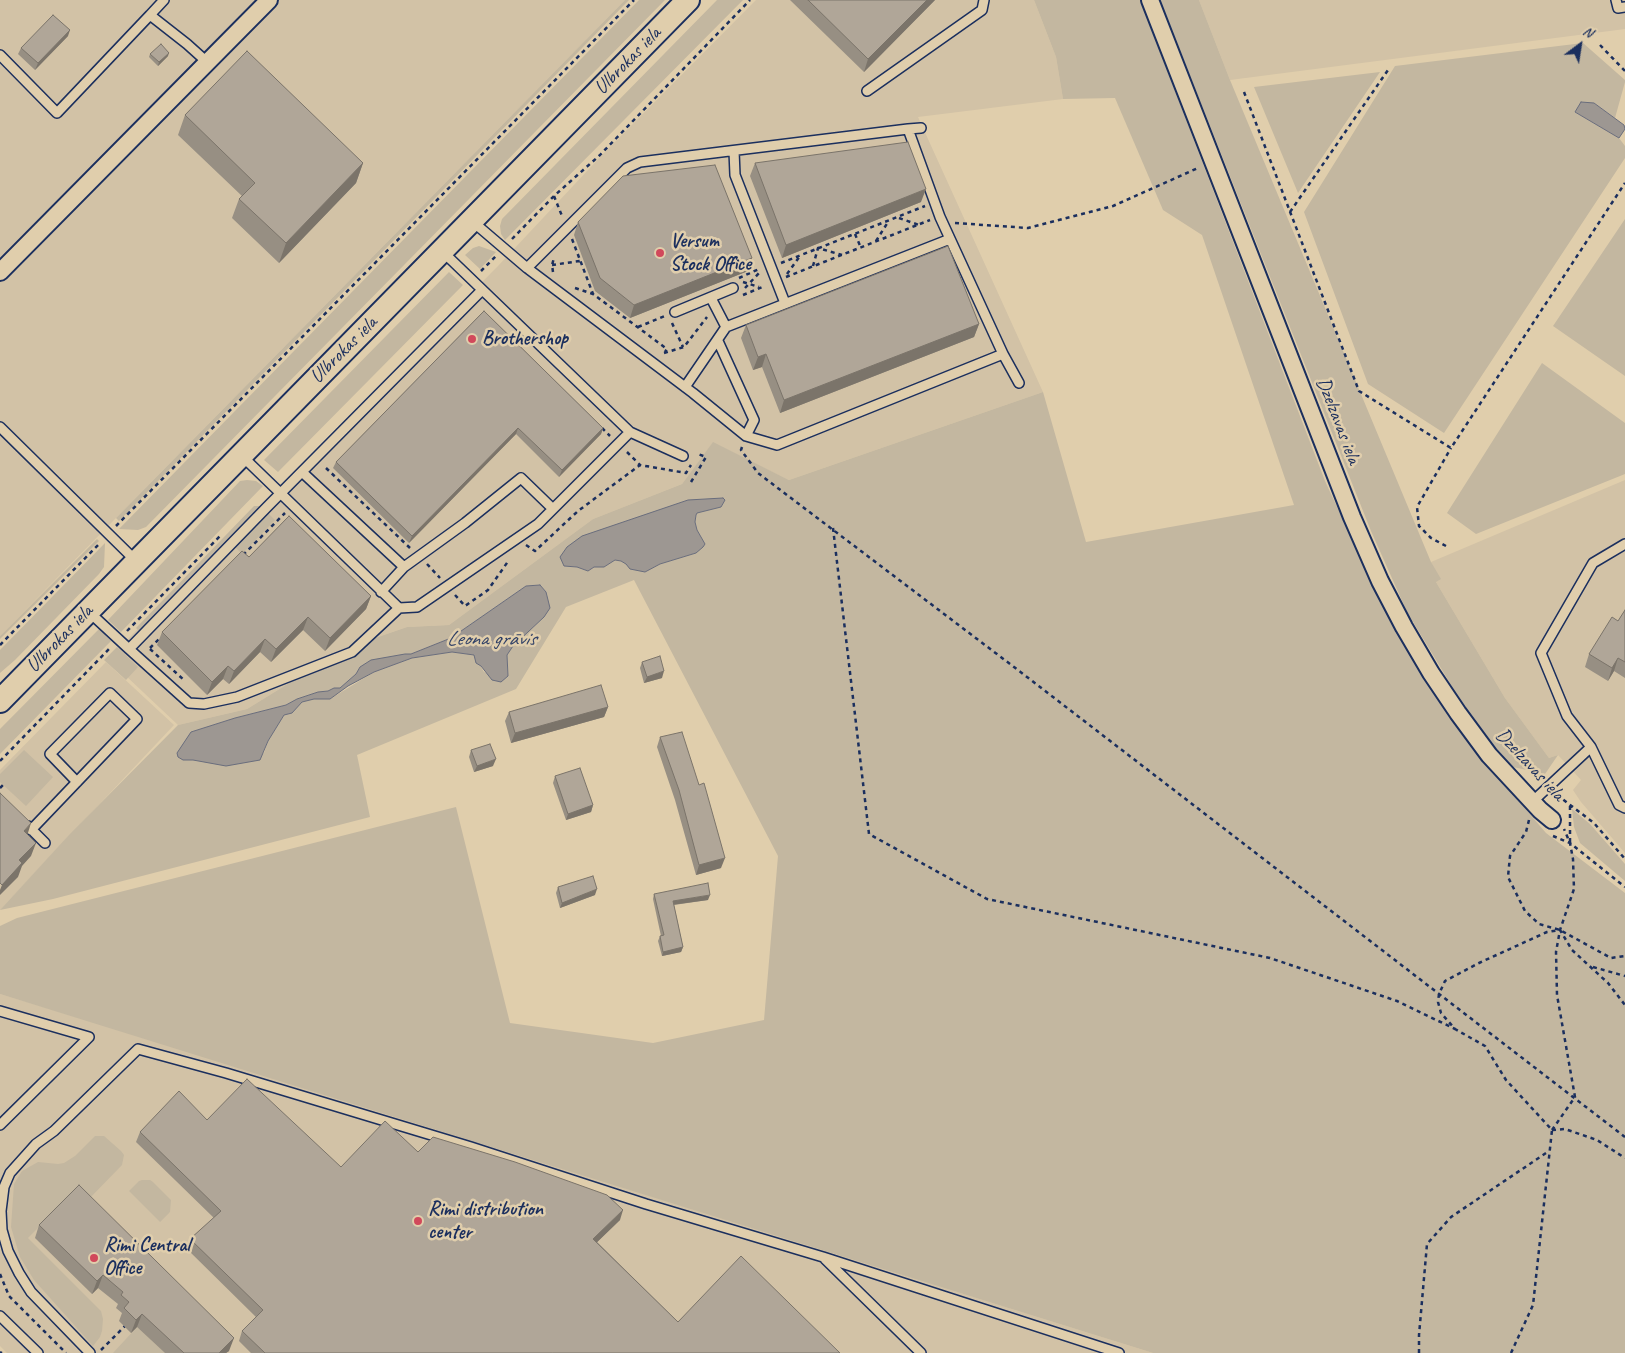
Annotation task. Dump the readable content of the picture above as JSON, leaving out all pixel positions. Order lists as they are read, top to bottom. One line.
{"streets":{"main road":["Ulbrokas iela"],"street":["Dzelzavas iela"]},"water":["Leona grāvis"],"places":["Versum Stock Office","Brothershop","Rimi distribution center","Rimi Central Office"],"north":"top right"}
